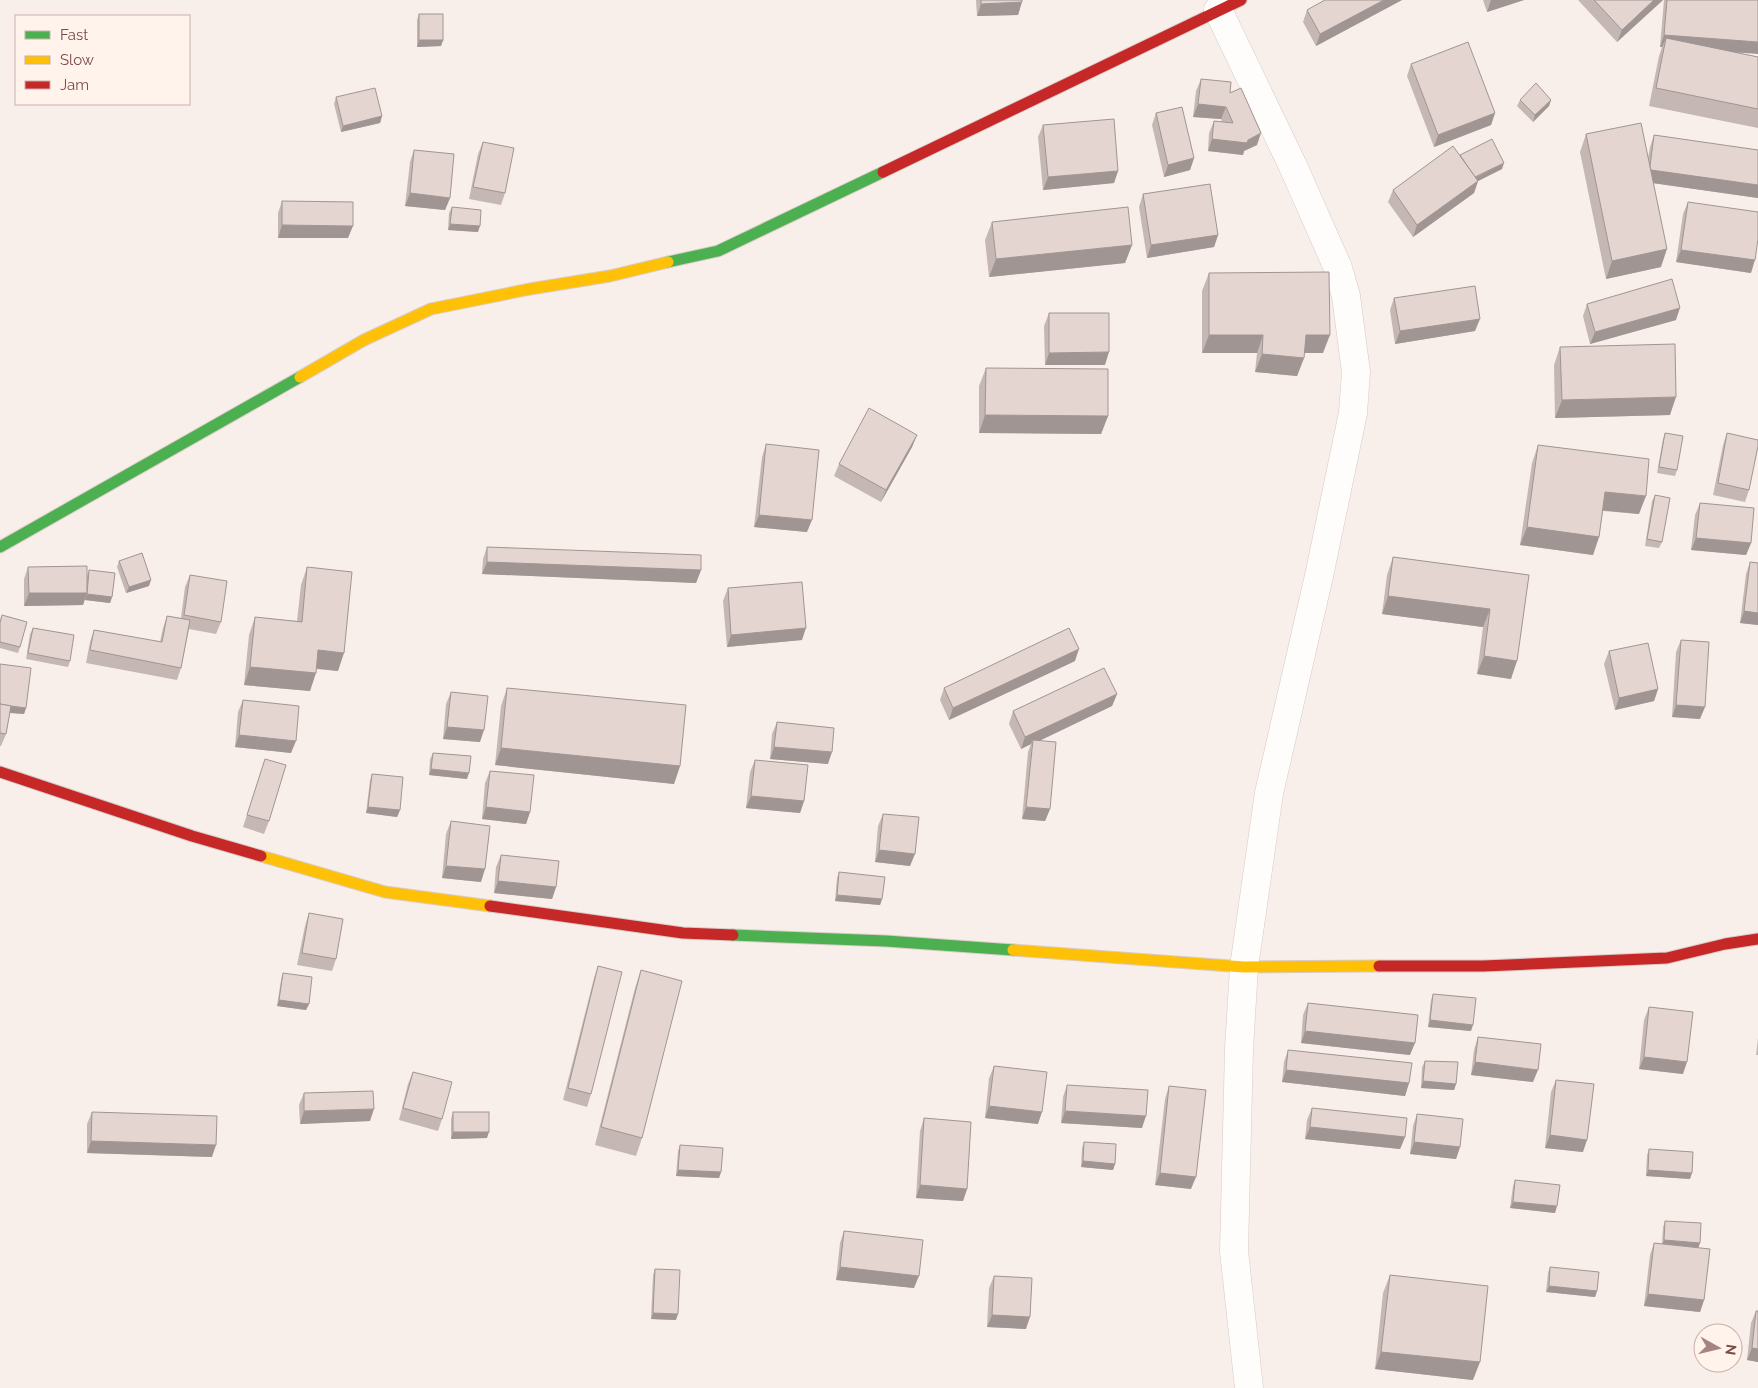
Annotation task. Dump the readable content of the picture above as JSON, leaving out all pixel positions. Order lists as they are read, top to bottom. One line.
{"legend":["Fast","Slow","Jam"],"north":"right"}
